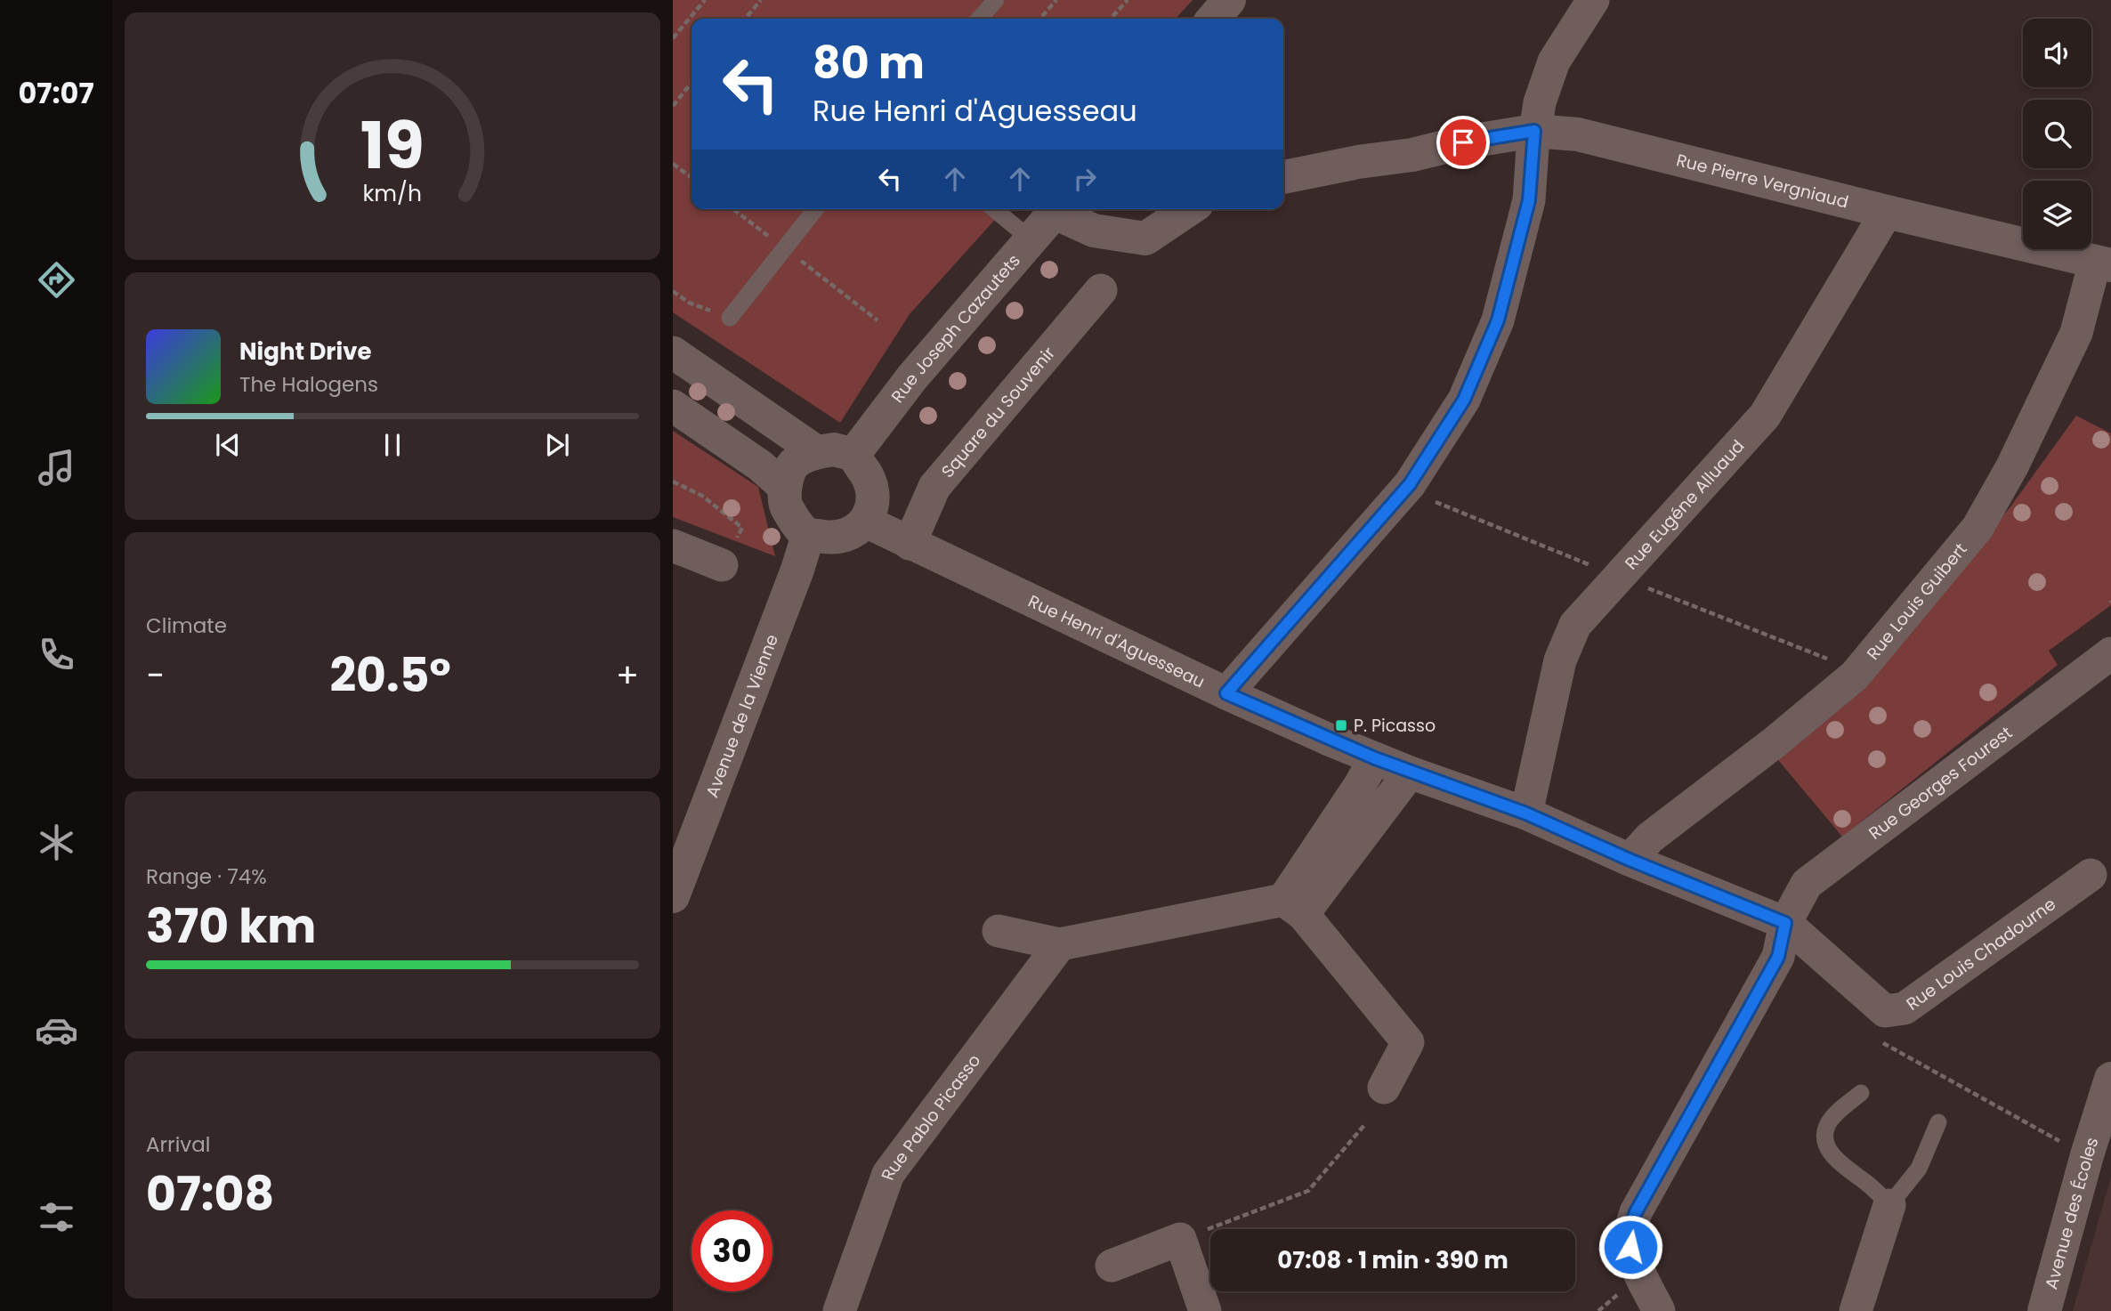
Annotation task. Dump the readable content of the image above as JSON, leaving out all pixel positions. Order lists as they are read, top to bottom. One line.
{"streets":{"street":["Rue Pierre Vergniaud","Rue Joseph Cazautets","Square du Souvenir","Rue Eugéne Alluaud","Rue Louis Guibert","Rue Henri d'Aguesseau","Avenue de la Vienne","Rue Georges Fourest","Rue Louis Chadourne","Rue Pablo Picasso","Avenue des Écoles"]},"crossings":[["Rue Pierre Vergniaud","Rue Eugéne Alluaud"],["Rue Pierre Vergniaud","Rue Louis Guibert"],["Rue Joseph Cazautets","Rue Henri d'Aguesseau"],["Rue Joseph Cazautets","Avenue de la Vienne"],["Square du Souvenir","Rue Henri d'Aguesseau"],["Rue Eugéne Alluaud","Rue Henri d'Aguesseau"],["Rue Louis Guibert","Rue Henri d'Aguesseau"],["Rue Henri d'Aguesseau","Avenue de la Vienne"],["Rue Henri d'Aguesseau","Rue Georges Fourest"],["Rue Henri d'Aguesseau","Rue Louis Chadourne"],["Rue Georges Fourest","Rue Louis Chadourne"]],"places":{"transit":["P. Picasso"]},"page":{"tabs":"07:07","turn":["80 m","Rue Henri d'Aguesseau"],"song":["Night Drive","The Halogens"],"tile":["Climate",["Range · 74%","370 km"],["Arrival","07:08"]],"heat":["−","20.5°","+"],"limit":"30","trip":"07:08 · 1 min · 390 m","gauge":["19","km/h"]}}
